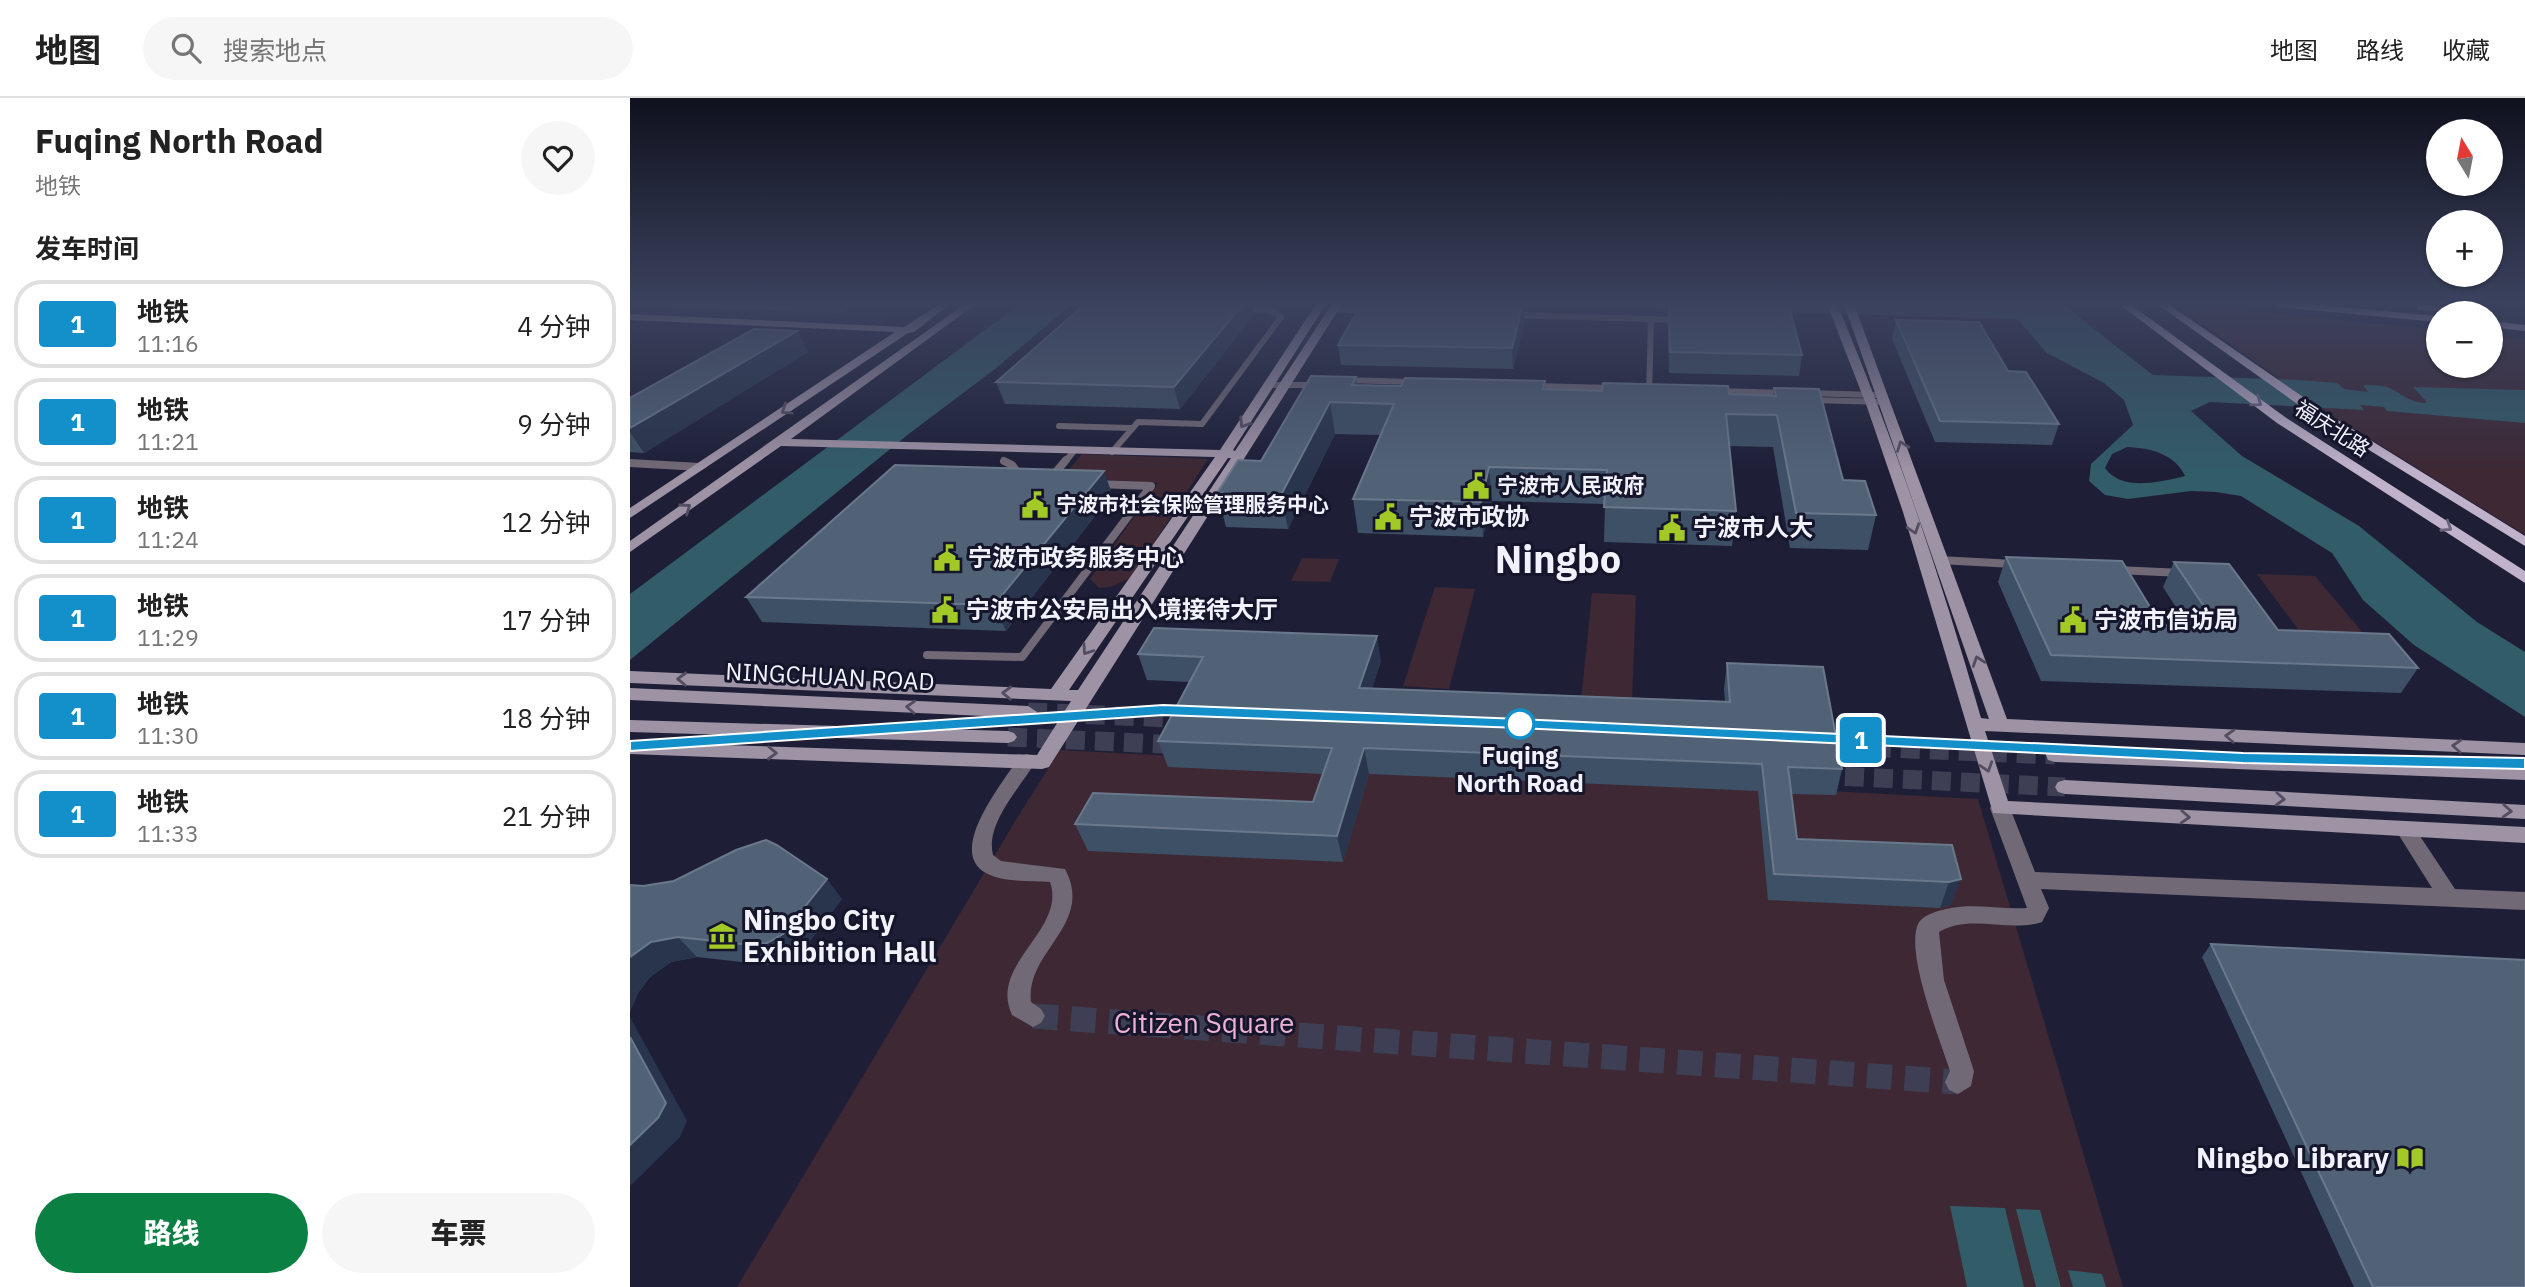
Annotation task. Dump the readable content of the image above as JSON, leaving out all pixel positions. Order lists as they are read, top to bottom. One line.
{"streets":{"main road":["福庆北路"],"street":["NINGCHUAN ROAD"]},"districts":["Ningbo"],"parks":["Citizen Square"],"places":{"public building":["宁波市人民政府","宁波市社会保险管理服务中心","宁波市政协","宁波市人大","宁波市政务服务中心","宁波市公安局出入境接待大厅","宁波市信访局"],"other":["Fuqing North Road"],"museum":["Ningbo City Exhibition Hall"],"library":["Ningbo Library"]},"lines":["metro line 1"],"north":"top","page":{"header":"地图","search":"搜索地点","nav":["地图","路线","收藏"],"heading":[["Fuqing North Road","地铁"],"发车时间"],"on_map":"1","map_buttons":["+","−"],"list":[{"mark":"1","name":"地铁","note":"11:16","value":"4 分钟"},{"mark":"1","name":"地铁","note":"11:21","value":"9 分钟"},{"mark":"1","name":"地铁","note":"11:24","value":"12 分钟"},{"mark":"1","name":"地铁","note":"11:29","value":"17 分钟"},{"mark":"1","name":"地铁","note":"11:30","value":"18 分钟"},{"mark":"1","name":"地铁","note":"11:33","value":"21 分钟"}],"buttons":["路线","车票"]}}
